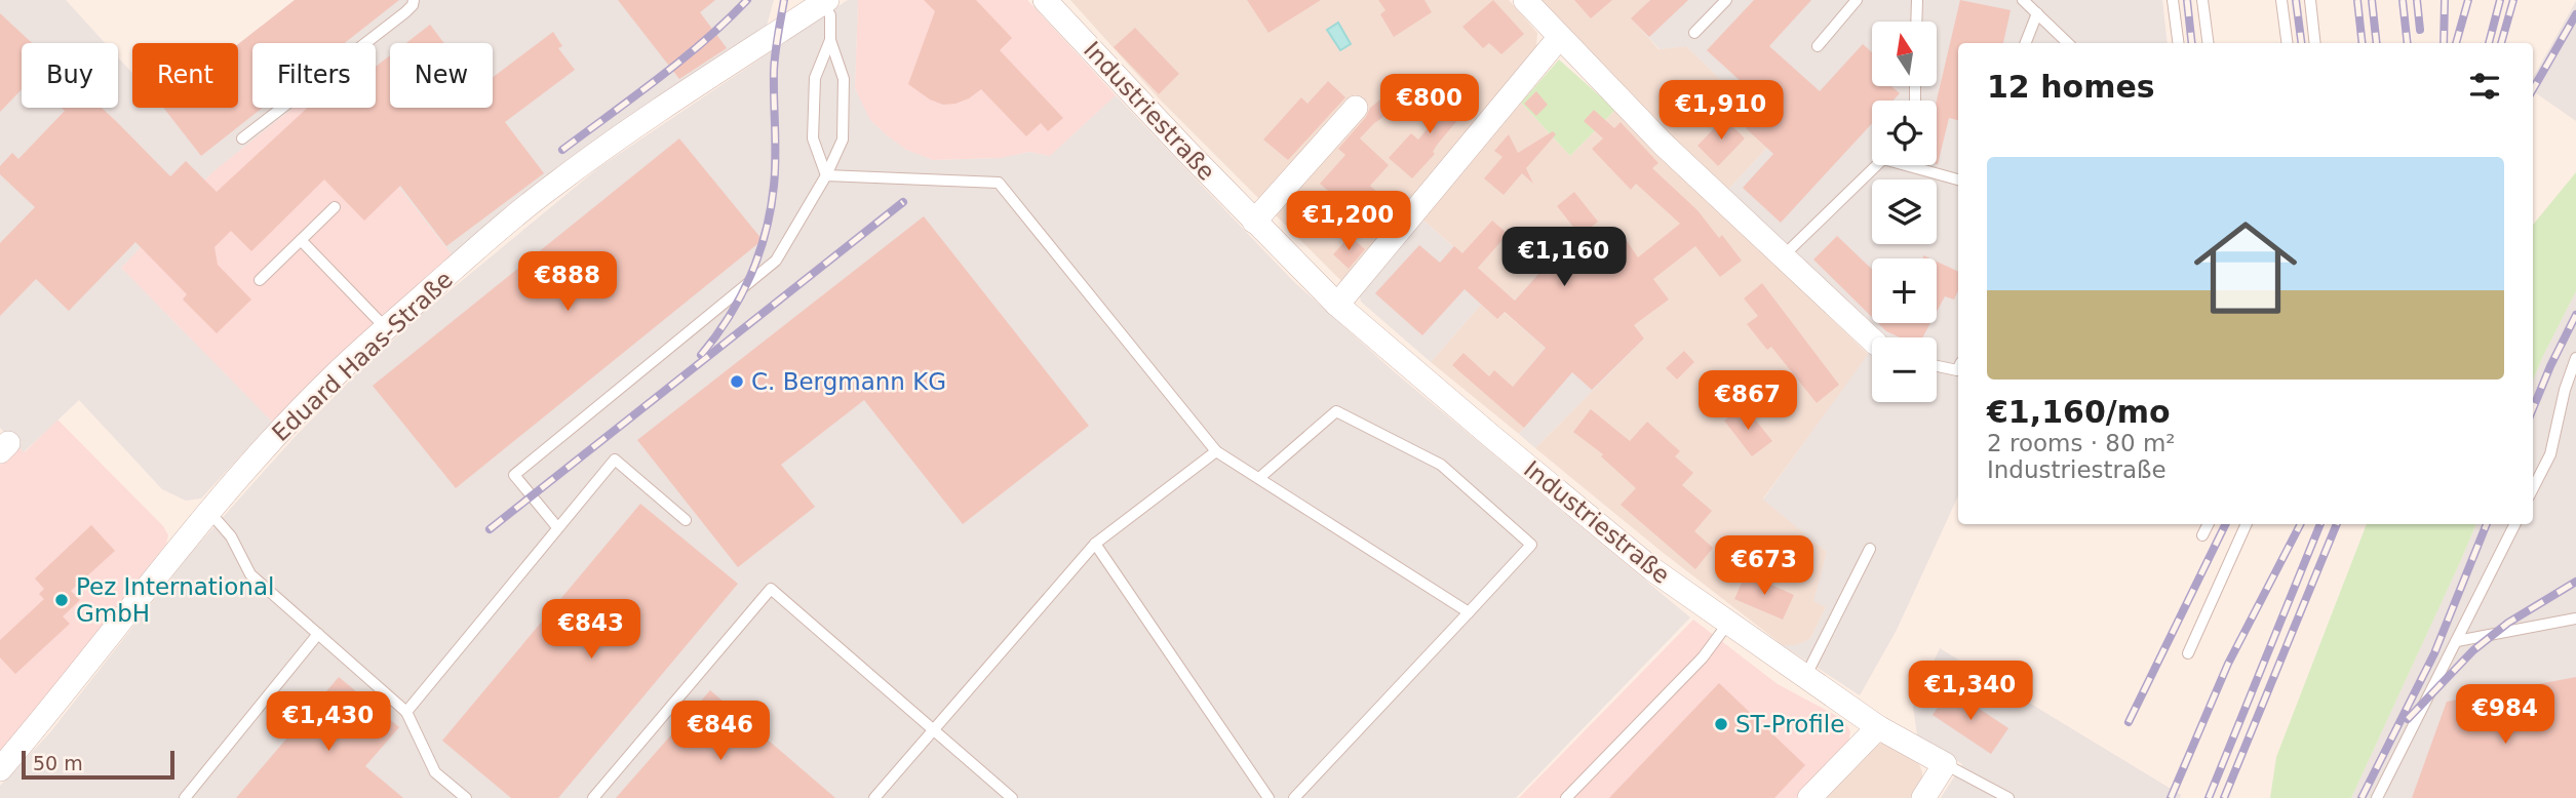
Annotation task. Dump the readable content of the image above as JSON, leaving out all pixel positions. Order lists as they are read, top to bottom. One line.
{"streets":{"street":["Industriestraße","Eduard Haas-Straße"]},"places":["C. Bergmann KG","Pez International GmbH","ST-Profile"],"scale_bar":"50 m","north":"top","page":{"map_buttons":["+","−"],"chip":["Buy","Rent","Filters","New"],"heading":"12 homes","price":["€800","€1,910","€1,200","€1,160","€888","€867","€673","€843","€1,340","€984","€1,430","€846"],"list":[{"name":"€1,160/mo","note":"2 rooms · 80 m² · Industriestraße"}],"scale":"50 m"}}
